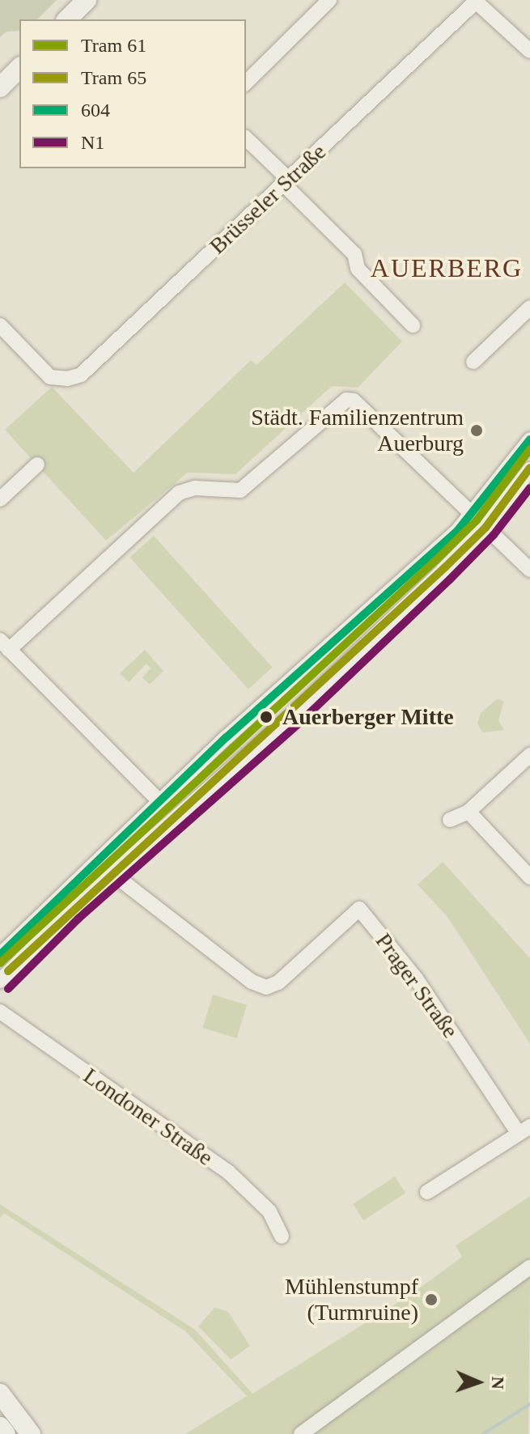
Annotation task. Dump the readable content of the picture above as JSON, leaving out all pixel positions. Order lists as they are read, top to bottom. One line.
{"streets":{"street":["Brüsseler Straße","Prager Straße","Londoner Straße"]},"districts":["AUERBERG"],"places":["Städt. Familienzentrum Auerburg","Auerberger Mitte","Mühlenstumpf (Turmruine)"],"lines":["transit line 604","tram line 61","tram line 65","transit line N1"],"legend":["Tram 61","Tram 65","604","N1"],"north":"right"}
